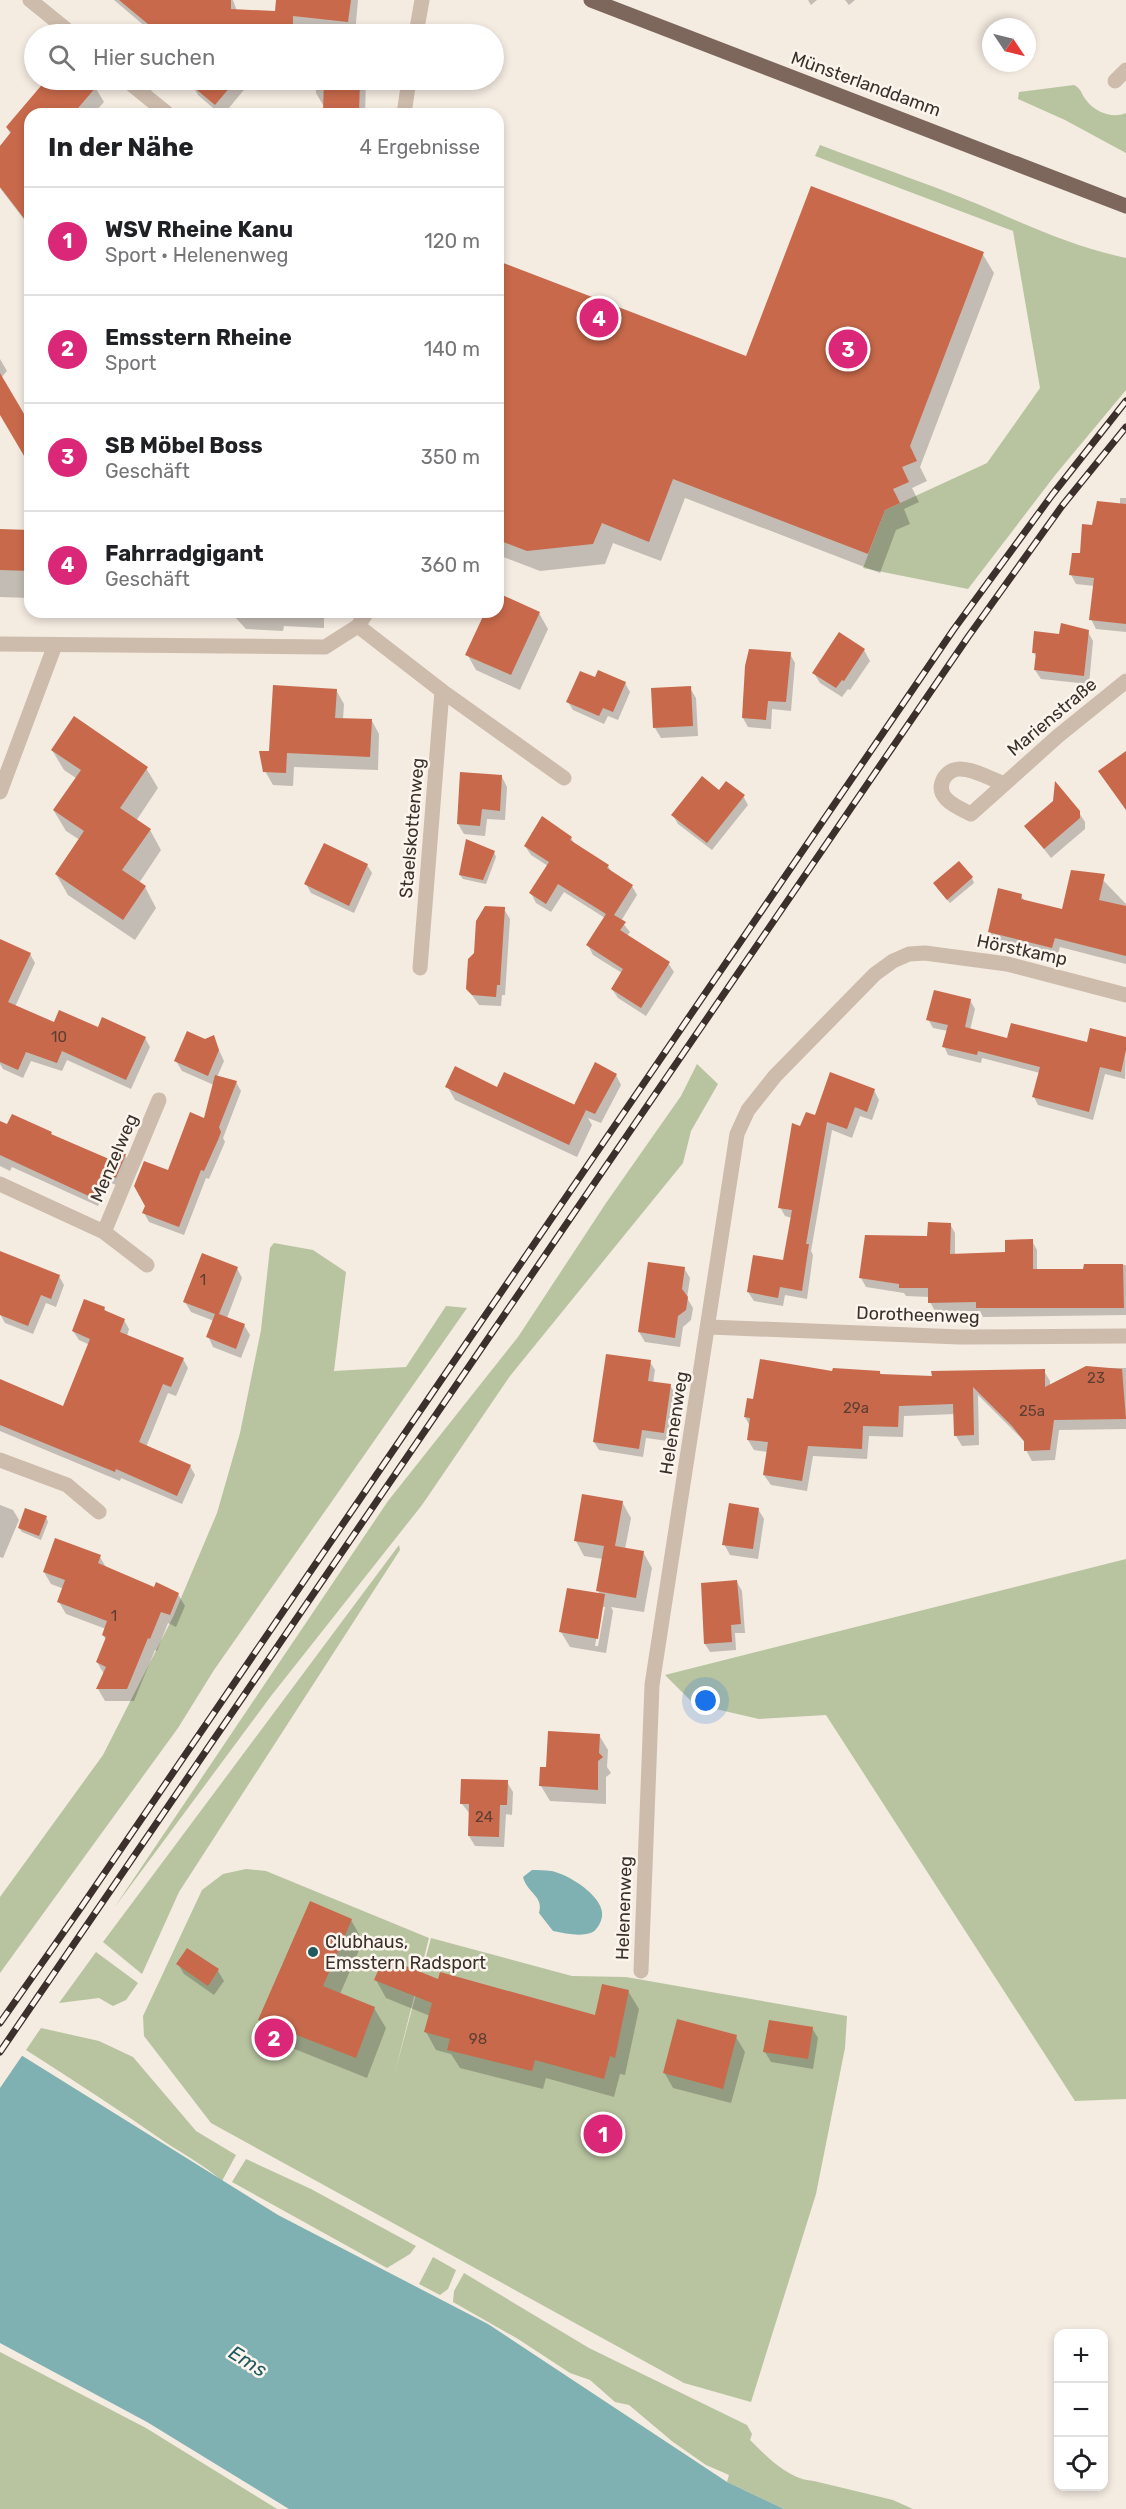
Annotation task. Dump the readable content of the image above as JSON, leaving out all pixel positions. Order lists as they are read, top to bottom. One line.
{"streets":{"main road":["Münsterlanddamm"],"street":["Marienstraße","Staelskottenweg","Hörstkamp","Menzelweg","Dorotheenweg","Helenenweg"]},"crossings":[["Hörstkamp","Helenenweg"],["Dorotheenweg","Helenenweg"]],"water":["Ems"],"places":["Clubhaus, Emsstern Radsport"],"house_numbers":["10","1","23","29a","25a","1","24","98"],"north":"bottom right","page":{"search":"Hier suchen","heading":["In der Nähe","4 Ergebnisse"],"list":[{"mark":"1","name":"WSV Rheine Kanu","note":"Sport · Helenenweg","value":"120 m"},{"mark":"2","name":"Emsstern Rheine","note":"Sport","value":"140 m"},{"mark":"3","name":"SB Möbel Boss","note":"Geschäft","value":"350 m"},{"mark":"4","name":"Fahrradgigant","note":"Geschäft","value":"360 m"}],"pins":["4","3","2","1"],"map_buttons":["+","−"]}}
